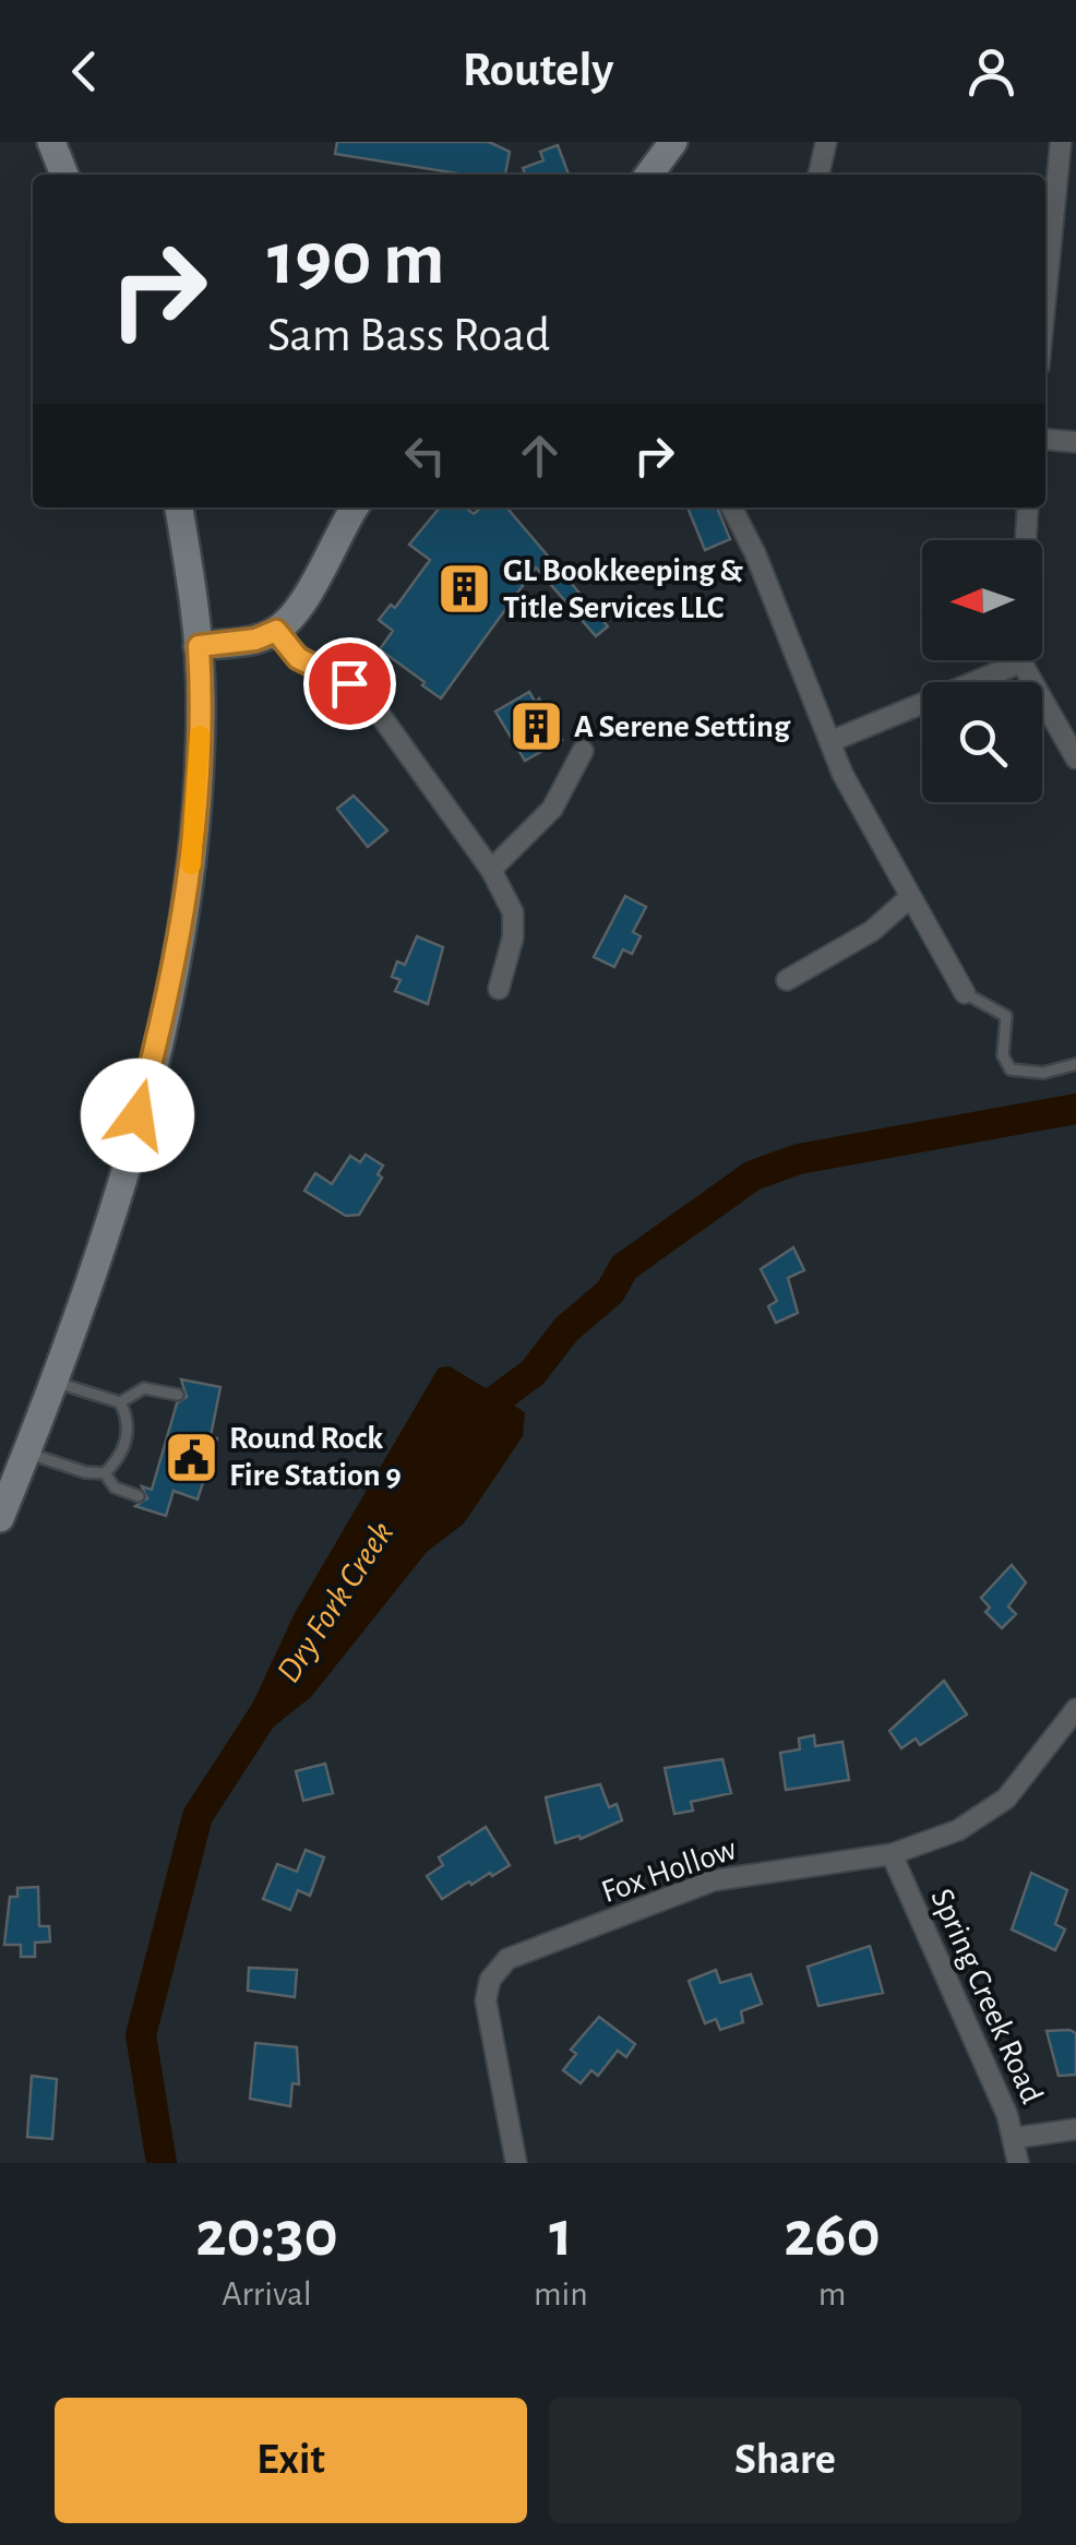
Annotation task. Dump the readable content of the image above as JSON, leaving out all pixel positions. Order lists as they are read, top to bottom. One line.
{"streets":{"street":["Fox Hollow","Spring Creek Road"]},"crossings":[["Fox Hollow","Spring Creek Road"]],"water":["Dry Fork Creek"],"places":{"building":["GL Bookkeeping & Title Services LLC","A Serene Setting"],"public building":["Round Rock Fire Station 9"]},"north":"left","page":{"header":"Routely","turn":["190 m","Sam Bass Road"],"eta":["20:30","Arrival","1","min","260","m"],"buttons":["Exit","Share"]}}
